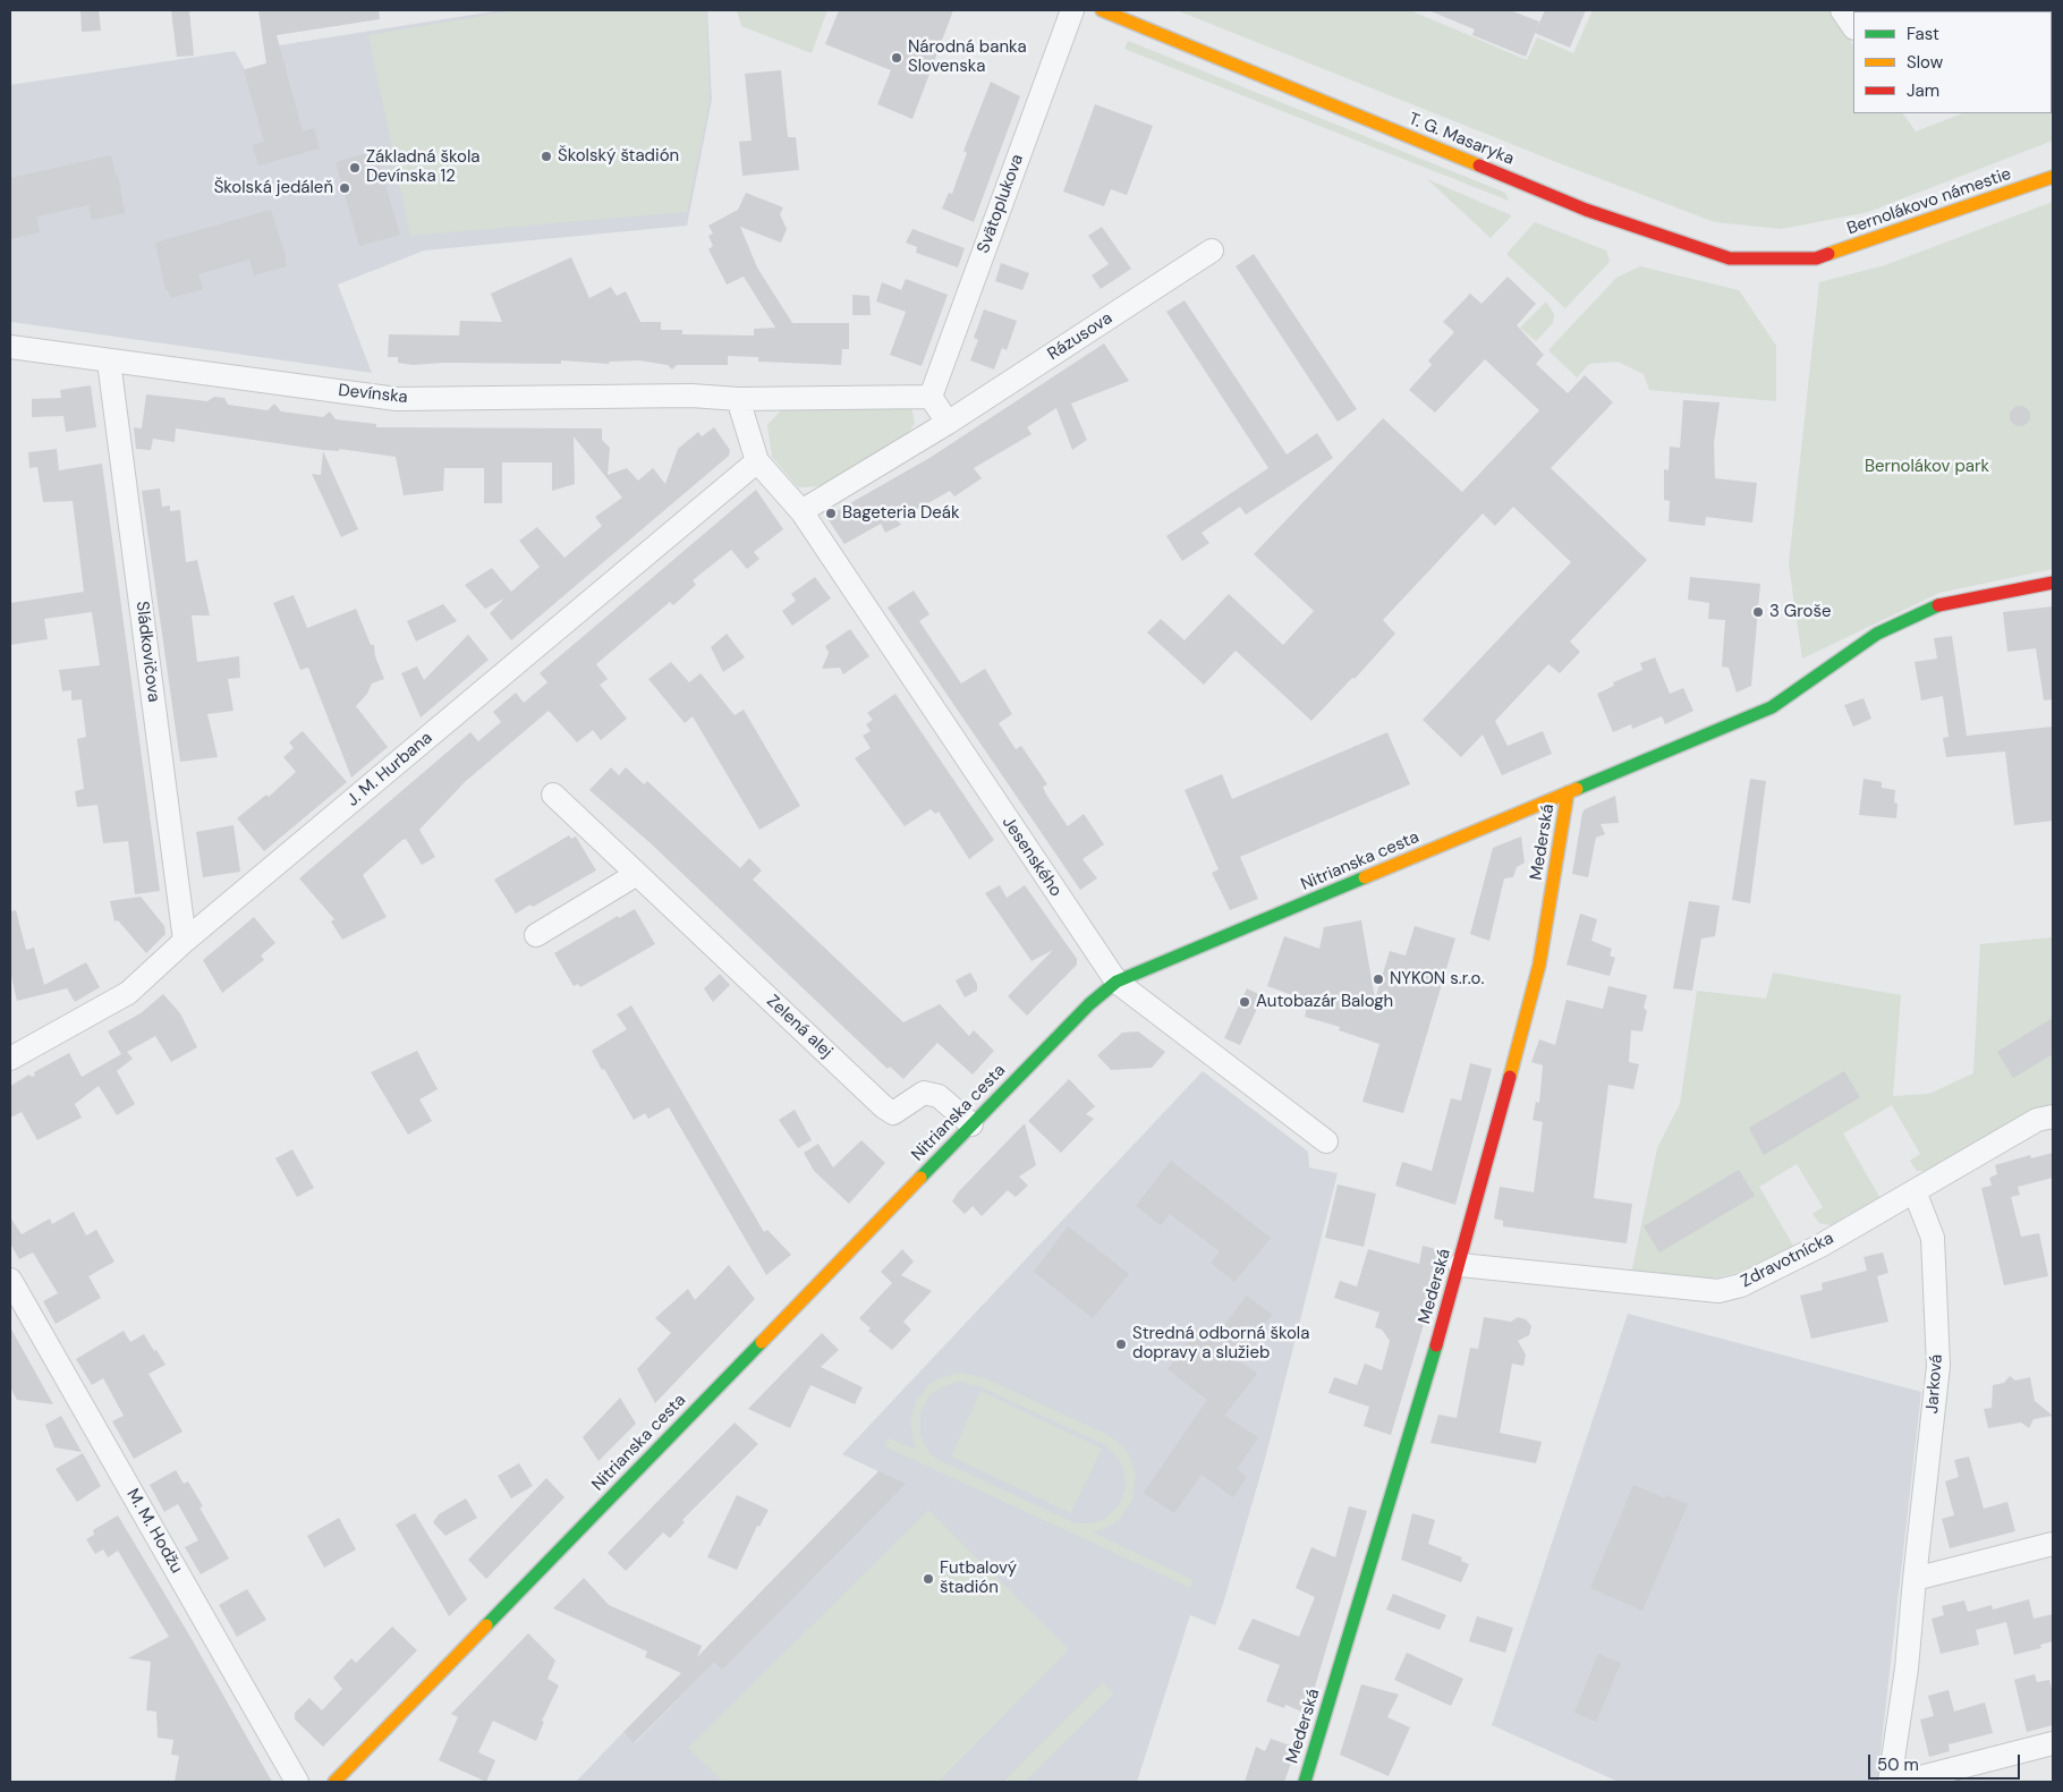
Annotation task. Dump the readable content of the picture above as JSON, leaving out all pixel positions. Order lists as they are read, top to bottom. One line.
{"streets":{"main road":["T. G. Masaryka","Bernolákovo námestie","Mederská","Nitrianska cesta"],"street":["Svätoplukova","Rázusova","Devínska","Sládkovičova","J. M. Hurbana","Jesenského","Zelená alej","Zdravotnícka","Jarková","M. M. Hodžu"]},"crossings":[["T. G. Masaryka","Bernolákovo námestie"],["Svätoplukova","Devínska"],["Rázusova","Jesenského"],["Devínska","Sládkovičova"],["Sládkovičova","J. M. Hurbana"],["J. M. Hurbana","Jesenského"],["Mederská","Nitrianska cesta"],["Mederská","Zdravotnícka"],["Jesenského","Nitrianska cesta"],["Nitrianska cesta","Zelená alej"],["Zdravotnícka","Jarková"]],"parks":["Bernolákov park"],"places":["Národná banka Slovenska","Školský štadión","Základná škola Devínska 12","Školská jedáleň","Bageteria Deák","3 Groše","NYKON s.r.o.","Autobazár Balogh","Stredná odborná škola dopravy a služieb","Futbalový štadión"],"legend":["Fast","Slow","Jam"],"scale_bar":"50 m"}
